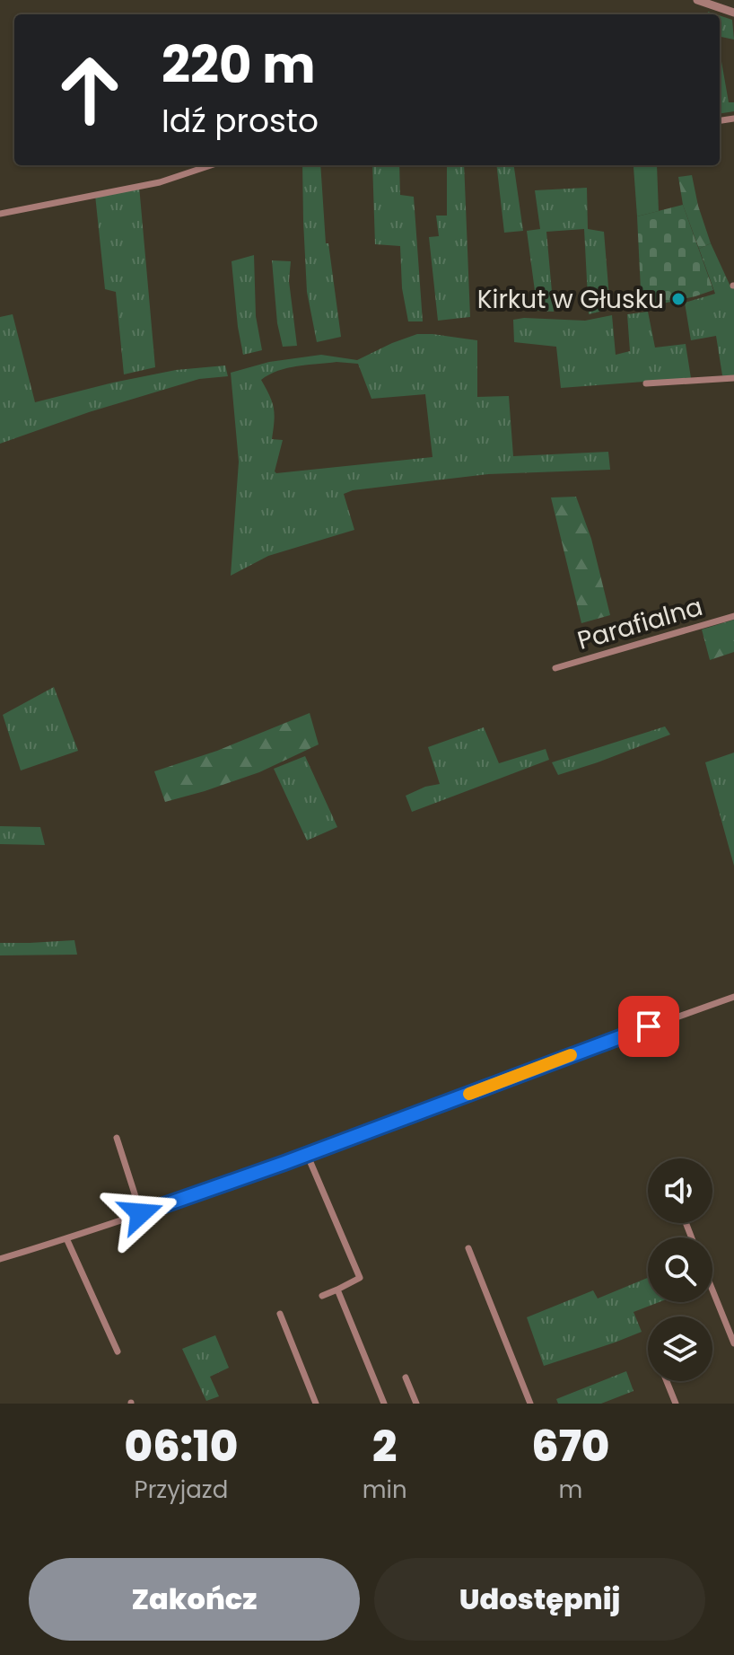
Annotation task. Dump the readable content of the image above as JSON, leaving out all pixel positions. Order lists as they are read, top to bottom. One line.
{"streets":{"street":["Parafialna"]},"places":["Kirkut w Głusku"],"page":{"turn":["220 m","Idź prosto"],"eta":["06:10","Przyjazd","2","min","670","m"],"buttons":["Zakończ","Udostępnij"]}}
